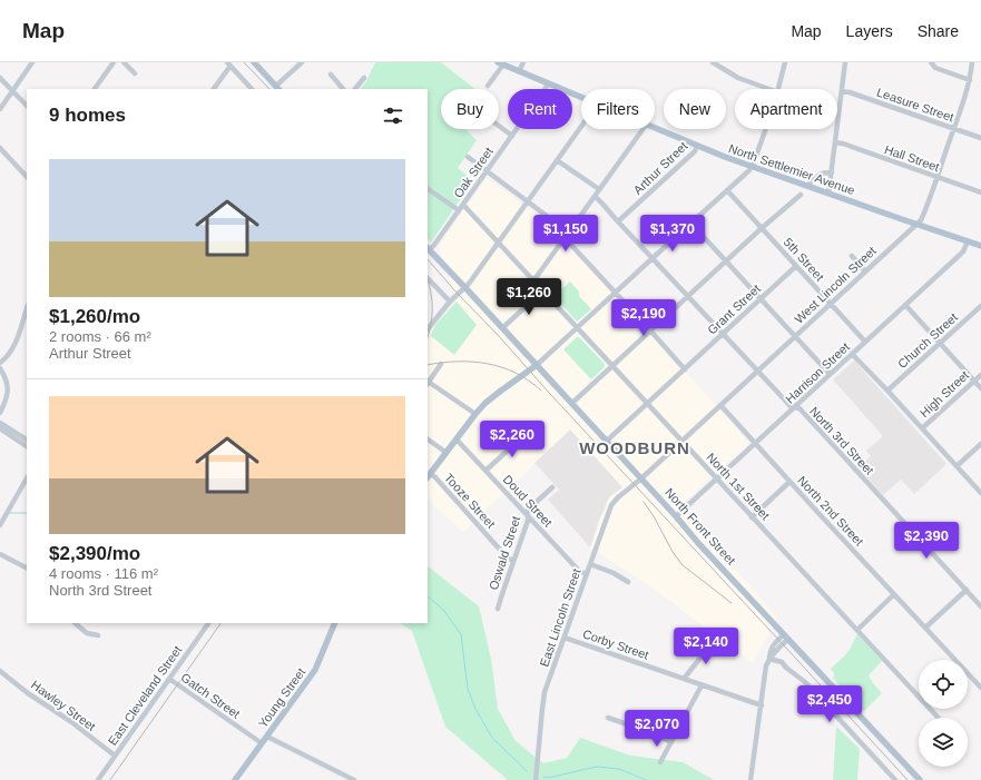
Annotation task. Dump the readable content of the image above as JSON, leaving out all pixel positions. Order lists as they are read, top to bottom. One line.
{"streets":{"main road":["North Settlemier Avenue","North Front Street","Young Street"],"street":["Leasure Street","Hall Street","Arthur Street","Oak Street","5th Street","West Lincoln Street","Grant Street","Church Street","Harrison Street","High Street","North 3rd Street","North 1st Street","Tooze Street","Doud Street","North 2nd Street","Oswald Street","East Lincoln Street","Corby Street","East Cleveland Street","Gatch Street","Hawley Street"]},"crossings":[["Leasure Street","West Lincoln Street"],["Hall Street","West Lincoln Street"],["Arthur Street","North Settlemier Avenue"],["Arthur Street","North 3rd Street"],["North Settlemier Avenue","Oak Street"],["North Settlemier Avenue","West Lincoln Street"],["North Settlemier Avenue","Harrison Street"],["Oak Street","North 1st Street"],["Oak Street","North Front Street"],["5th Street","West Lincoln Street"],["5th Street","Grant Street"],["5th Street","Harrison Street"],["West Lincoln Street","North 3rd Street"],["West Lincoln Street","North 1st Street"],["West Lincoln Street","North 2nd Street"],["West Lincoln Street","North Front Street"],["West Lincoln Street","East Lincoln Street"],["Grant Street","North 3rd Street"],["Grant Street","North 1st Street"],["Grant Street","North Front Street"],["Harrison Street","North 3rd Street"],["Harrison Street","North 1st Street"],["Harrison Street","North 2nd Street"],["Harrison Street","North Front Street"],["Tooze Street","Oswald Street"],["Doud Street","Oswald Street"],["Doud Street","East Lincoln Street"],["North Front Street","East Lincoln Street"],["East Lincoln Street","Corby Street"],["East Cleveland Street","Gatch Street"],["East Cleveland Street","Hawley Street"],["Gatch Street","Young Street"]],"districts":["WOODBURN"],"page":{"header":"Map","nav":["Map","Layers","Share"],"chip":["Buy","Rent","Filters","New","Apartment"],"heading":"9 homes","list":[{"name":"$1,260/mo","note":"2 rooms · 66 m² · Arthur Street"},{"name":"$2,390/mo","note":"4 rooms · 116 m² · North 3rd Street"}],"price":["$1,150","$1,370","$1,260","$2,190","$2,260","$2,390","$2,140","$2,450","$2,070"]}}
